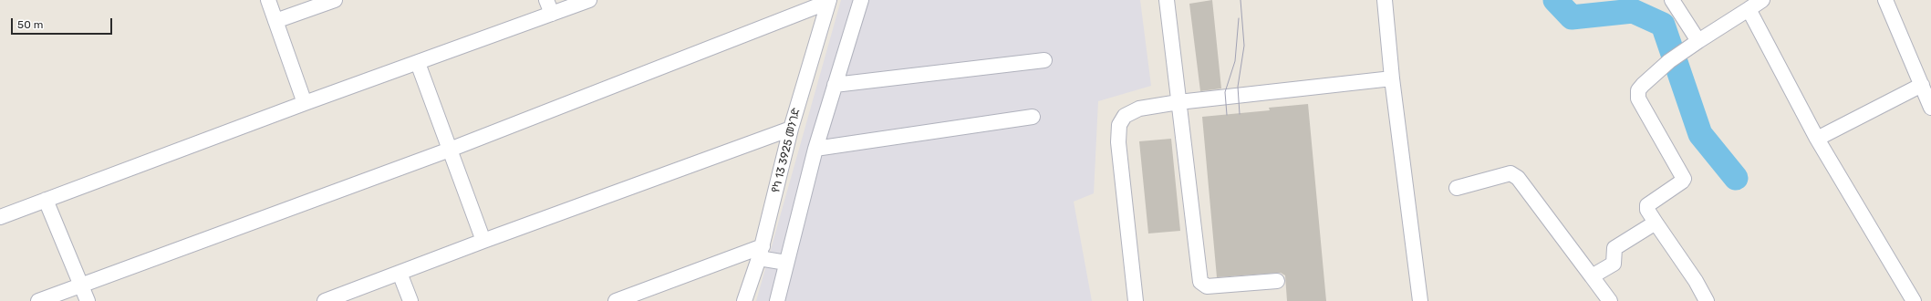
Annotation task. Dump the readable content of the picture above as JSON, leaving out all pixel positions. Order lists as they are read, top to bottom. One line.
{"streets":{"street":["የካ 13 3925 መንገድ"]},"scale_bar":"50 m"}
